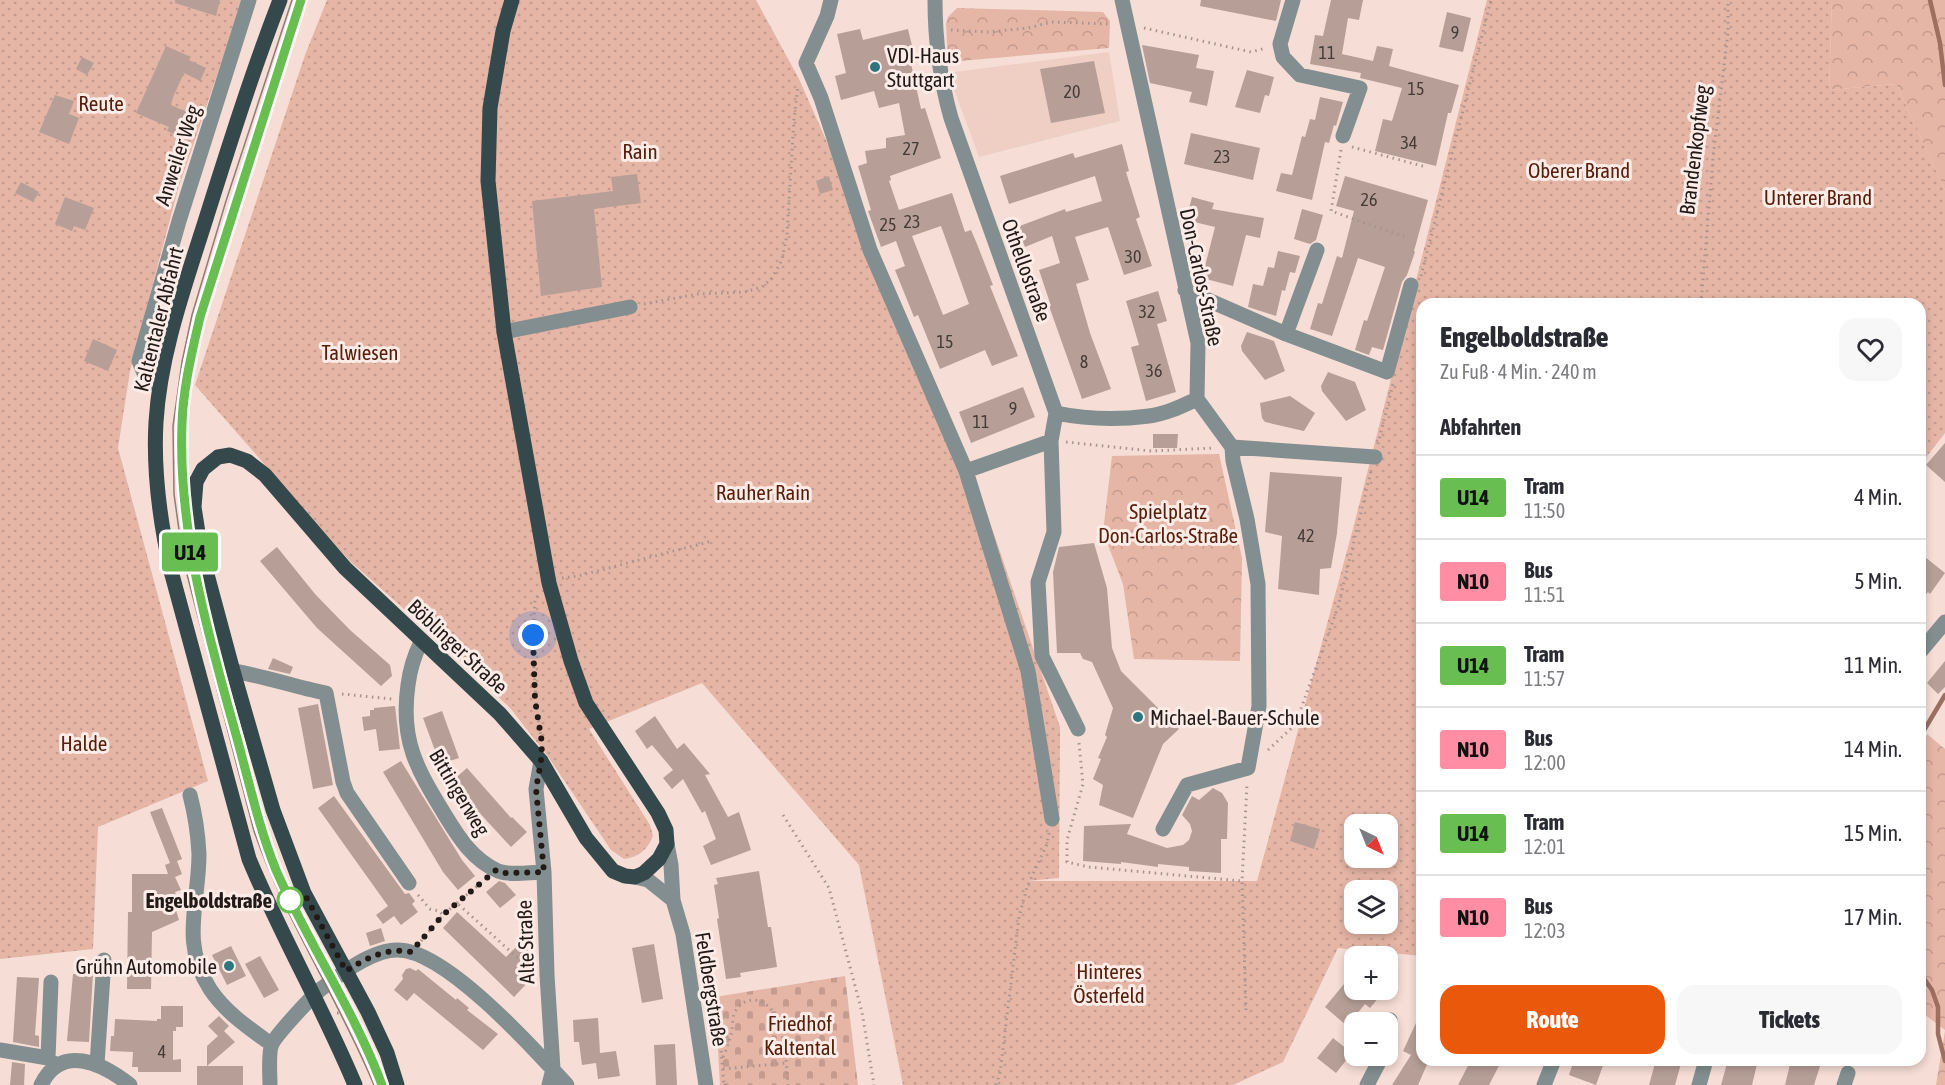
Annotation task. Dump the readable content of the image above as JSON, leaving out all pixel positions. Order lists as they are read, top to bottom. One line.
{"streets":{"main road":["Kaltentaler Abfahrt","Böblinger Straße"],"street":["Anweiler Weg","Othellostraße","Don-Carlos-Straße","Bittingerweg","Alte Straße","Feldbergstraße"],"path":["Brandenkopfweg"]},"crossings":[["Anweiler Weg","Kaltentaler Abfahrt"],["Böblinger Straße","Bittingerweg"],["Böblinger Straße","Alte Straße"]],"parks":["Reute","Rain","Oberer Brand","Unterer Brand","Talwiesen","Rauher Rain","Spielplatz Don-Carlos-Straße","Halde","Hinteres Österfeld","Friedhof Kaltental"],"places":["VDI-Haus Stuttgart","Michael-Bauer-Schule","Engelboldstraße","Grühn Automobile"],"lines":["tram line U14"],"house_numbers":["9","11","15","20","34","27","23","26","23","25","30","32","15","8","36","9","11","42","4"],"north":"bottom right","page":{"on_map":"U14","heading":[["Engelboldstraße","Zu Fuß · 4 Min. · 240 m"],"Abfahrten"],"list":[{"mark":"U14","name":"Tram","note":"11:50","value":"4 Min."},{"mark":"N10","name":"Bus","note":"11:51","value":"5 Min."},{"mark":"U14","name":"Tram","note":"11:57","value":"11 Min."},{"mark":"N10","name":"Bus","note":"12:00","value":"14 Min."},{"mark":"U14","name":"Tram","note":"12:01","value":"15 Min."},{"mark":"N10","name":"Bus","note":"12:03","value":"17 Min."}],"map_buttons":["+","−"],"buttons":["Route","Tickets"]}}
